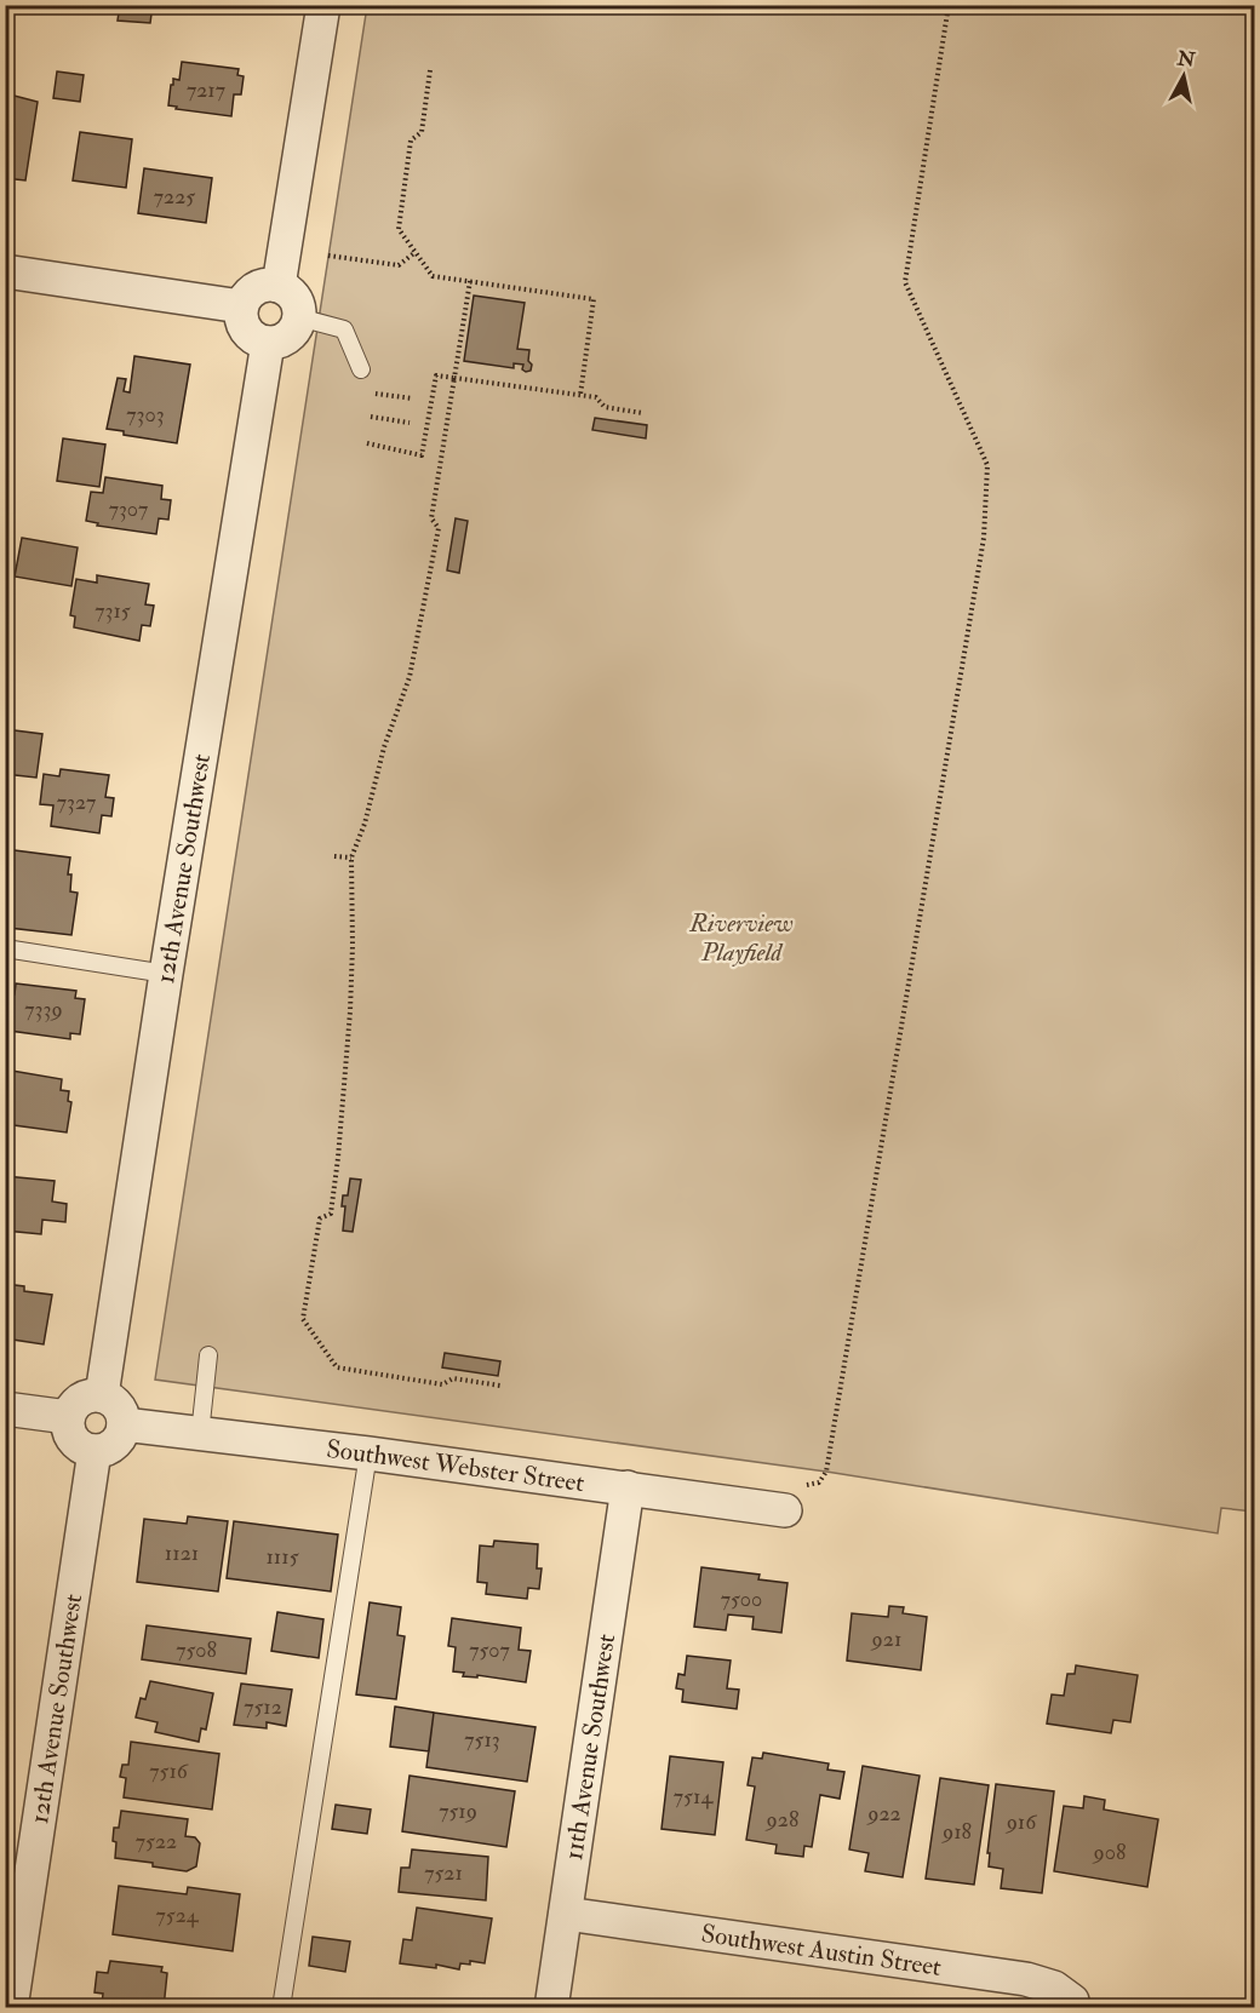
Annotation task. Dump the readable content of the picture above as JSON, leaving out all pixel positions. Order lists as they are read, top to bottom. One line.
{"streets":{"street":["12th Avenue Southwest","Southwest Webster Street","11th Avenue Southwest","Southwest Austin Street"]},"crossings":[["12th Avenue Southwest","Southwest Webster Street"],["Southwest Webster Street","11th Avenue Southwest"],["11th Avenue Southwest","Southwest Austin Street"]],"parks":["Riverview Playfield"],"house_numbers":["7217","7225","7303","7307","7315","7327","7339","1121","1115","7500","921","7508","7507","7512","7513","7516","7514","7519","922","928","916","918","7522","908","7521","7524"],"north":"top"}
